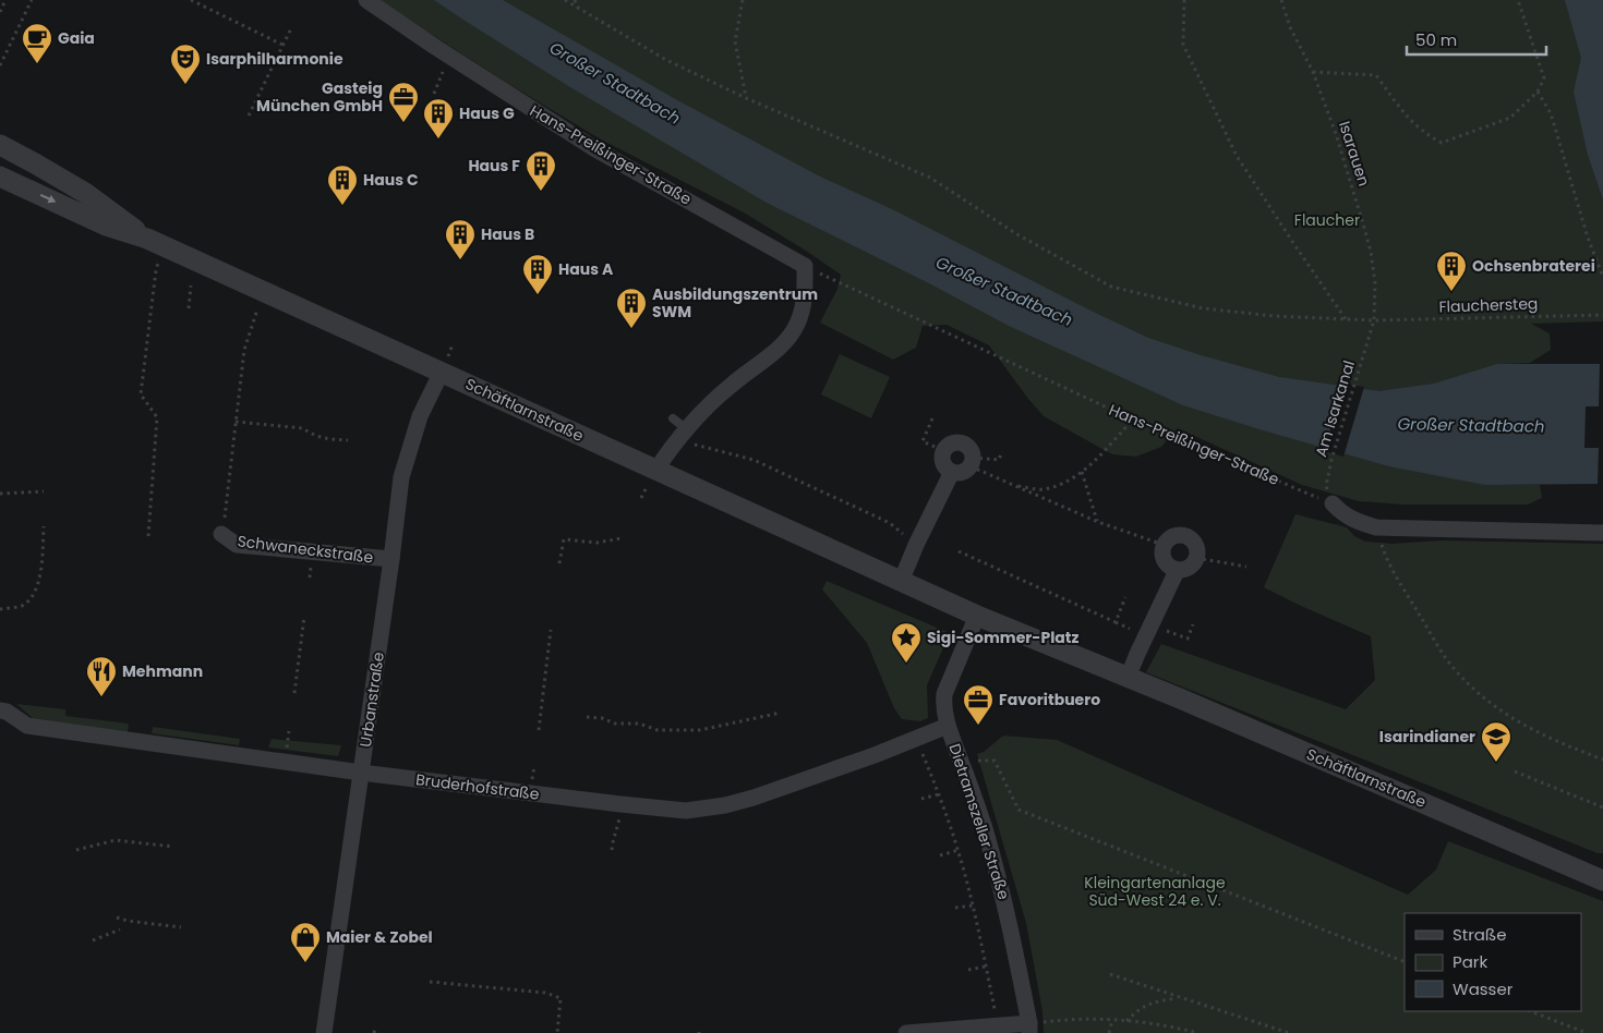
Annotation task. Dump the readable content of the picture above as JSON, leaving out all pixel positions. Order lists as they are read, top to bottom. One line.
{"streets":{"street":["Hans-Preißinger-Straße","Schäftlarnstraße","Schwaneckstraße","Urbanstraße","Bruderhofstraße","Dietramszeller Straße"],"path":["Isarauen","Flauchersteg","Am Isarkanal"]},"crossings":[["Isarauen","Flauchersteg"],["Isarauen","Am Isarkanal"],["Hans-Preißinger-Straße","Am Isarkanal"],["Flauchersteg","Am Isarkanal"],["Schäftlarnstraße","Urbanstraße"],["Schäftlarnstraße","Dietramszeller Straße"],["Schwaneckstraße","Urbanstraße"],["Urbanstraße","Bruderhofstraße"],["Bruderhofstraße","Dietramszeller Straße"]],"water":["Großer Stadtbach"],"parks":["Flaucher","Kleingartenanlage Süd-West 24 e. V."],"places":{"cafe":["Gaia"],"theatre":["Isarphilharmonie"],"office":["Gasteig München GmbH","Favoritbuero"],"building":["Haus G","Haus F","Haus C","Haus B","Ochsenbraterei","Haus A","Ausbildungszentrum SWM"],"place":["Sigi-Sommer-Platz"],"restaurant":["Mehmann"],"school or university":["Isarindianer"],"shop":["Maier & Zobel"]},"legend":["Straße","Park","Wasser"],"scale_bar":"50 m"}
